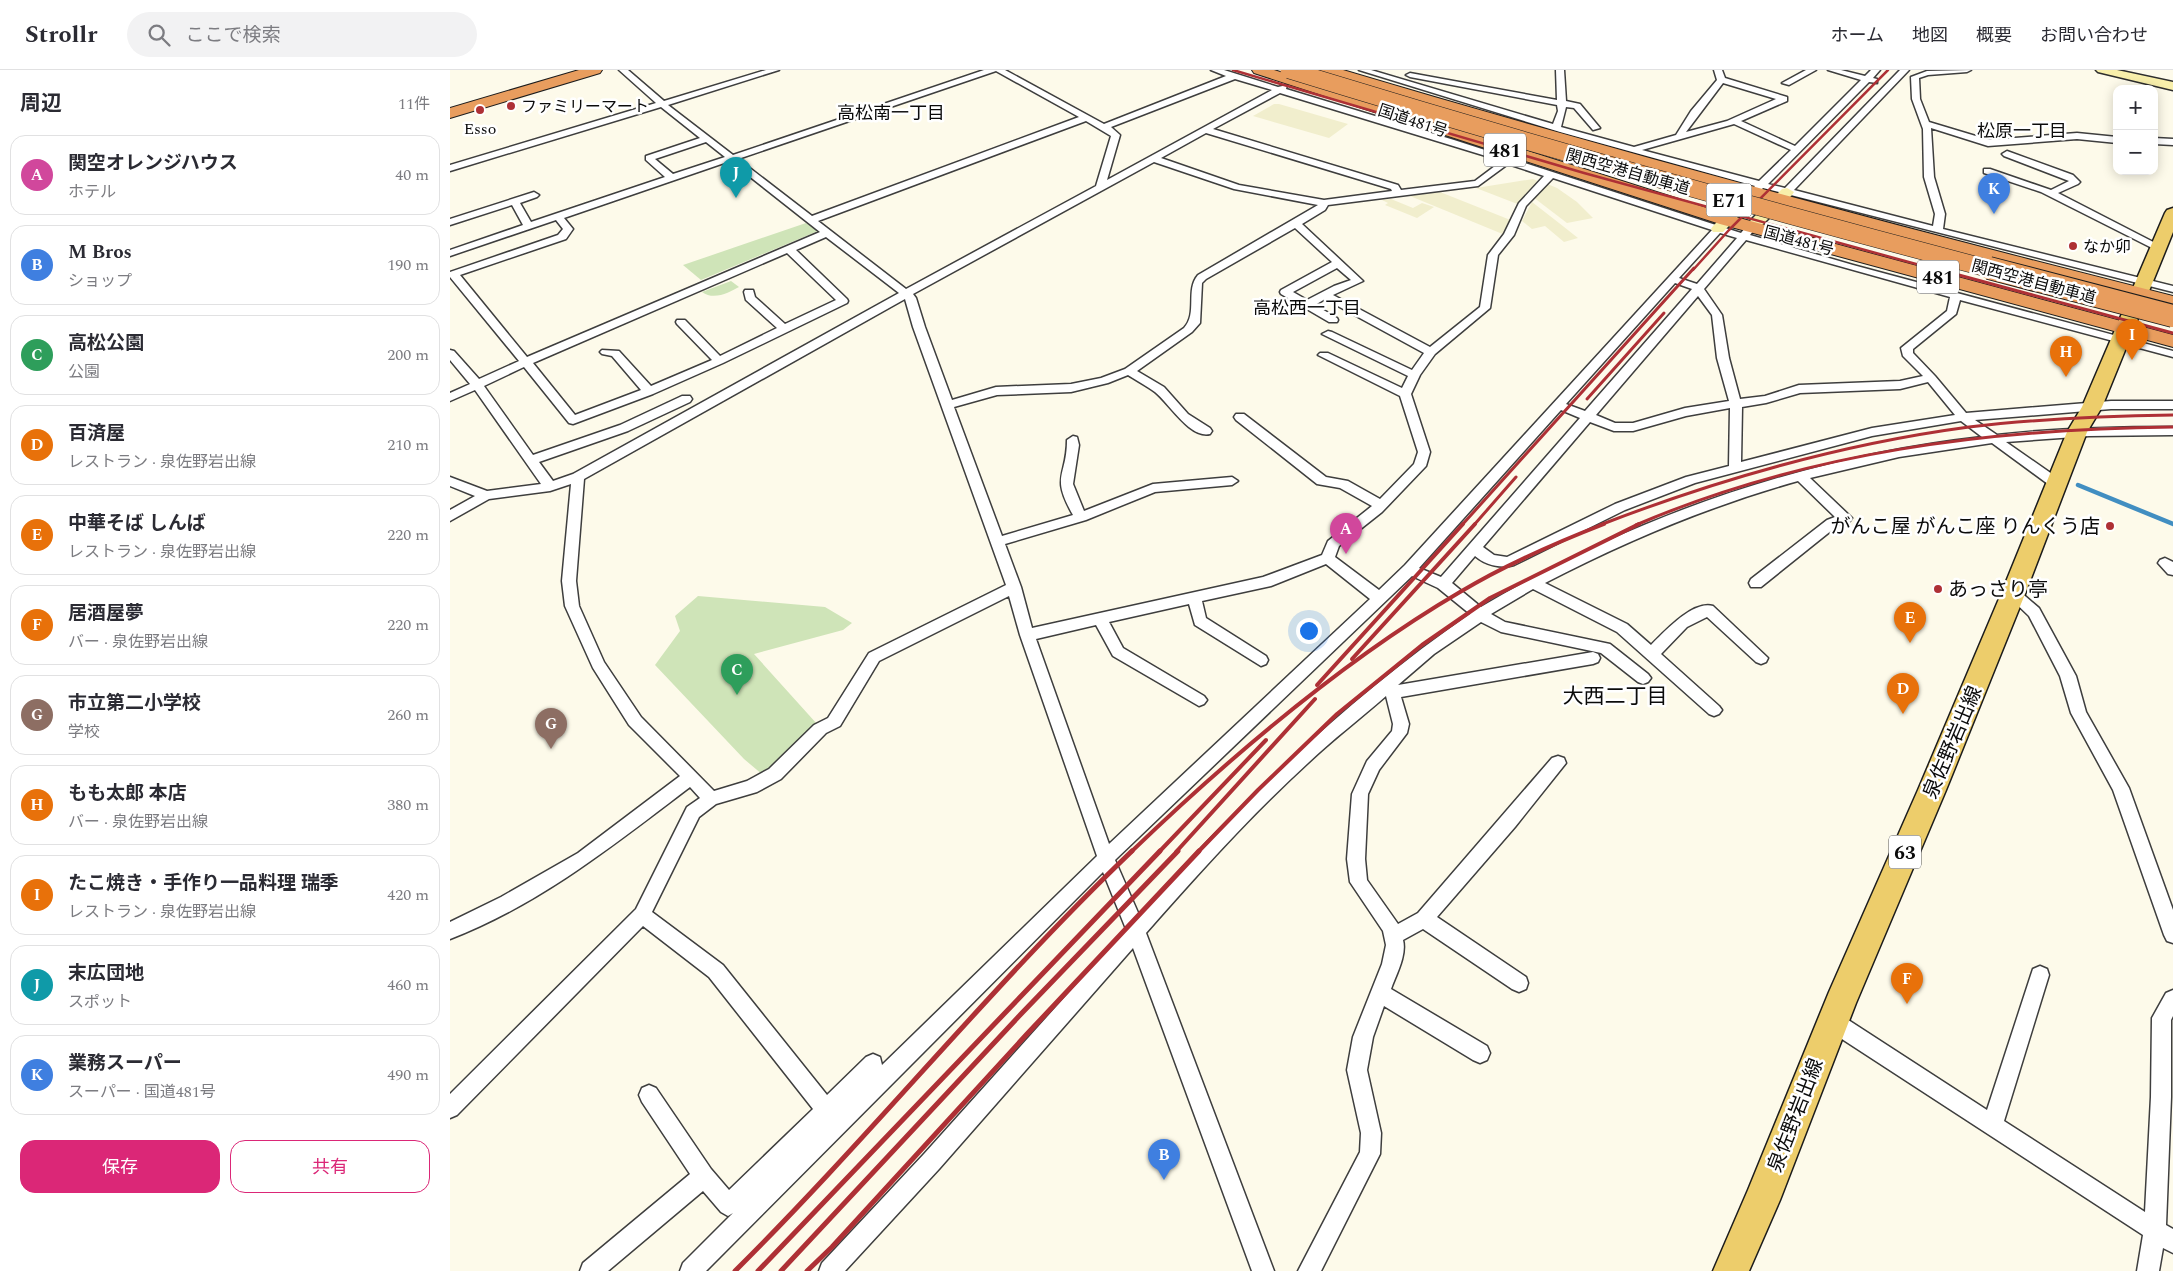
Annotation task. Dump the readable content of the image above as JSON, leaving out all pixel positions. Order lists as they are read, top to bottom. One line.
{"streets":{"highway":["国道481号","481","関西空港自動車道","E71"],"main road":["泉佐野岩出線","63"]},"crossings":[["国道481号","関西空港自動車道"],["国道481号","泉佐野岩出線"]],"districts":["高松南一丁目","松原一丁目","高松西一丁目","大西二丁目"],"places":["ファミリーマート","Esso","なか卯","がんこ屋 がんこ座 りんくう店","あっさり亭"],"page":{"header":"Strollr","search":"ここで検索","nav":["ホーム","地図","概要","お問い合わせ"],"heading":["周辺","11件"],"map_buttons":["+","−"],"list":[{"mark":"A","name":"関空オレンジハウス","note":"ホテル","value":"40 m"},{"mark":"B","name":"M Bros","note":"ショップ","value":"190 m"},{"mark":"C","name":"高松公園","note":"公園","value":"200 m"},{"mark":"D","name":"百済屋","note":"レストラン · 泉佐野岩出線","value":"210 m"},{"mark":"E","name":"中華そば しんば","note":"レストラン · 泉佐野岩出線","value":"220 m"},{"mark":"F","name":"居酒屋夢","note":"バー · 泉佐野岩出線","value":"220 m"},{"mark":"G","name":"市立第二小学校","note":"学校","value":"260 m"},{"mark":"H","name":"もも太郎 本店","note":"バー · 泉佐野岩出線","value":"380 m"},{"mark":"I","name":"たこ焼き・手作り一品料理 瑞季","note":"レストラン · 泉佐野岩出線","value":"420 m"},{"mark":"J","name":"末広団地","note":"スポット","value":"460 m"},{"mark":"K","name":"業務スーパー","note":"スーパー · 国道481号","value":"490 m"}],"pins":["J","K","I","H","A","E","C","D","G","F","B"],"buttons":["保存","共有"]}}
